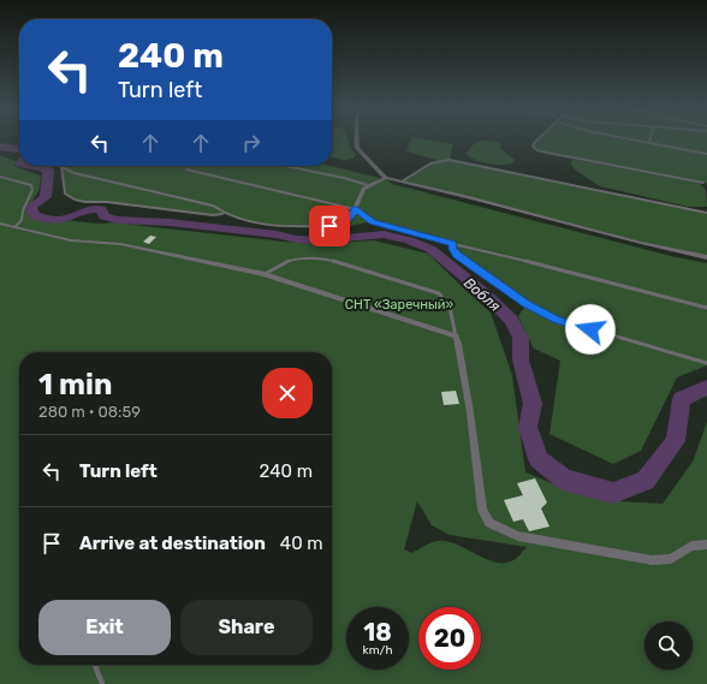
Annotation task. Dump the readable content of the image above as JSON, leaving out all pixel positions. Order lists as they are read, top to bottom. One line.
{"water":["Вобля"],"parks":["СНТ «Заречный»"],"page":{"turn":["240 m","Turn left"],"heading":["1 min","280 m · 08:59"],"list":[{"name":"Turn left","value":"240 m"},{"name":"Arrive at destination","value":"40 m"}],"buttons":["Exit","Share"],"speed":"18 km/h","limit":"20"}}
